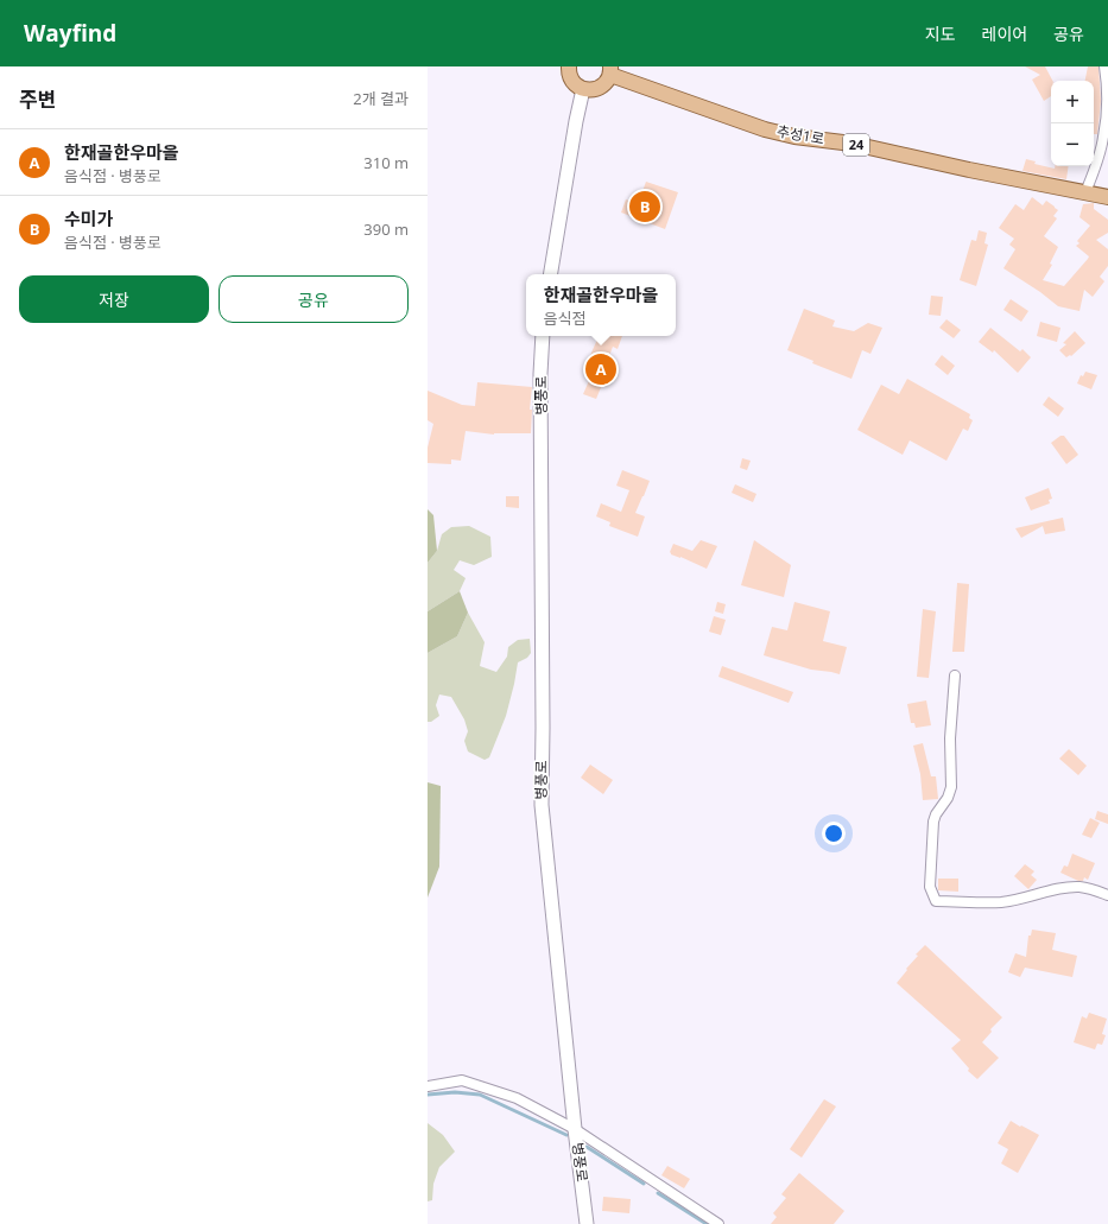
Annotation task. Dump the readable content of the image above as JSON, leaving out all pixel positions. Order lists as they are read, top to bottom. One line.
{"streets":{"main road":["추성1로","24","병풍로"]},"page":{"header":"Wayfind","nav":["지도","레이어","공유"],"heading":["주변","2개 결과"],"map_buttons":["+","−"],"list":[{"mark":"A","name":"한재골한우마을","note":"음식점 · 병풍로","value":"310 m"},{"mark":"B","name":"수미가","note":"음식점 · 병풍로","value":"390 m"}],"pins":["B","A"],"buttons":["저장","공유"],"popup":["한재골한우마을","음식점"]}}
